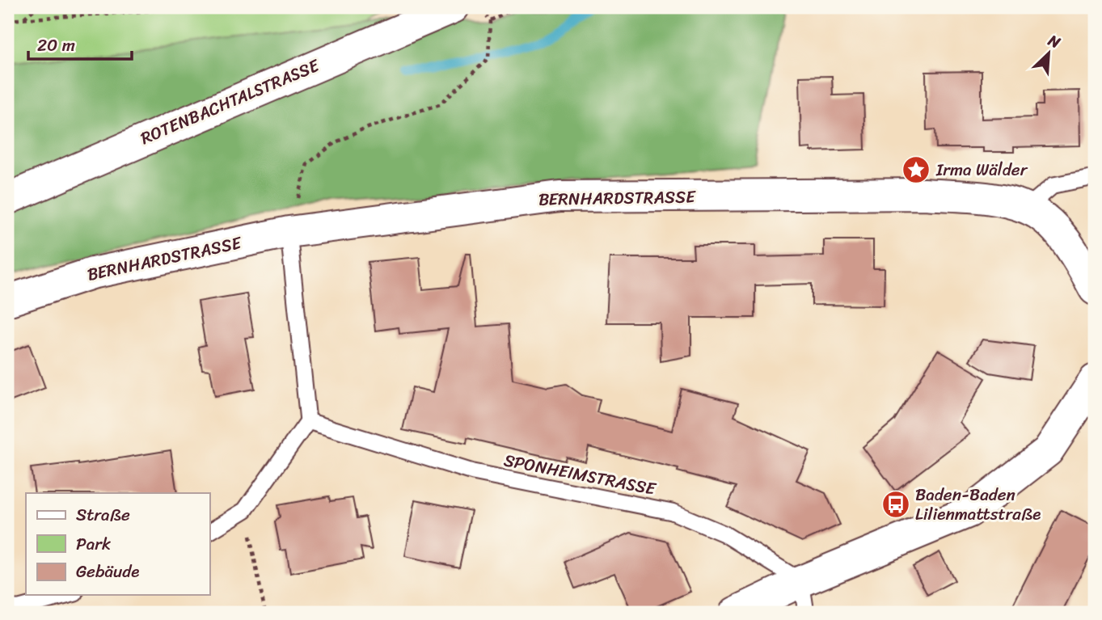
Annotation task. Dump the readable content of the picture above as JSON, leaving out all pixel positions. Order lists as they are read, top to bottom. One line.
{"streets":{"street":["ROTENBACHTALSTRASSE","BERNHARDSTRASSE"],"lane":["SPONHEIMSTRASSE"]},"places":{"place":["Irma Wälder"],"bus stop":["Baden-Baden Lilienmattstraße"]},"legend":["Straße","Park","Gebäude"],"scale_bar":"20 m","north":"top right"}
